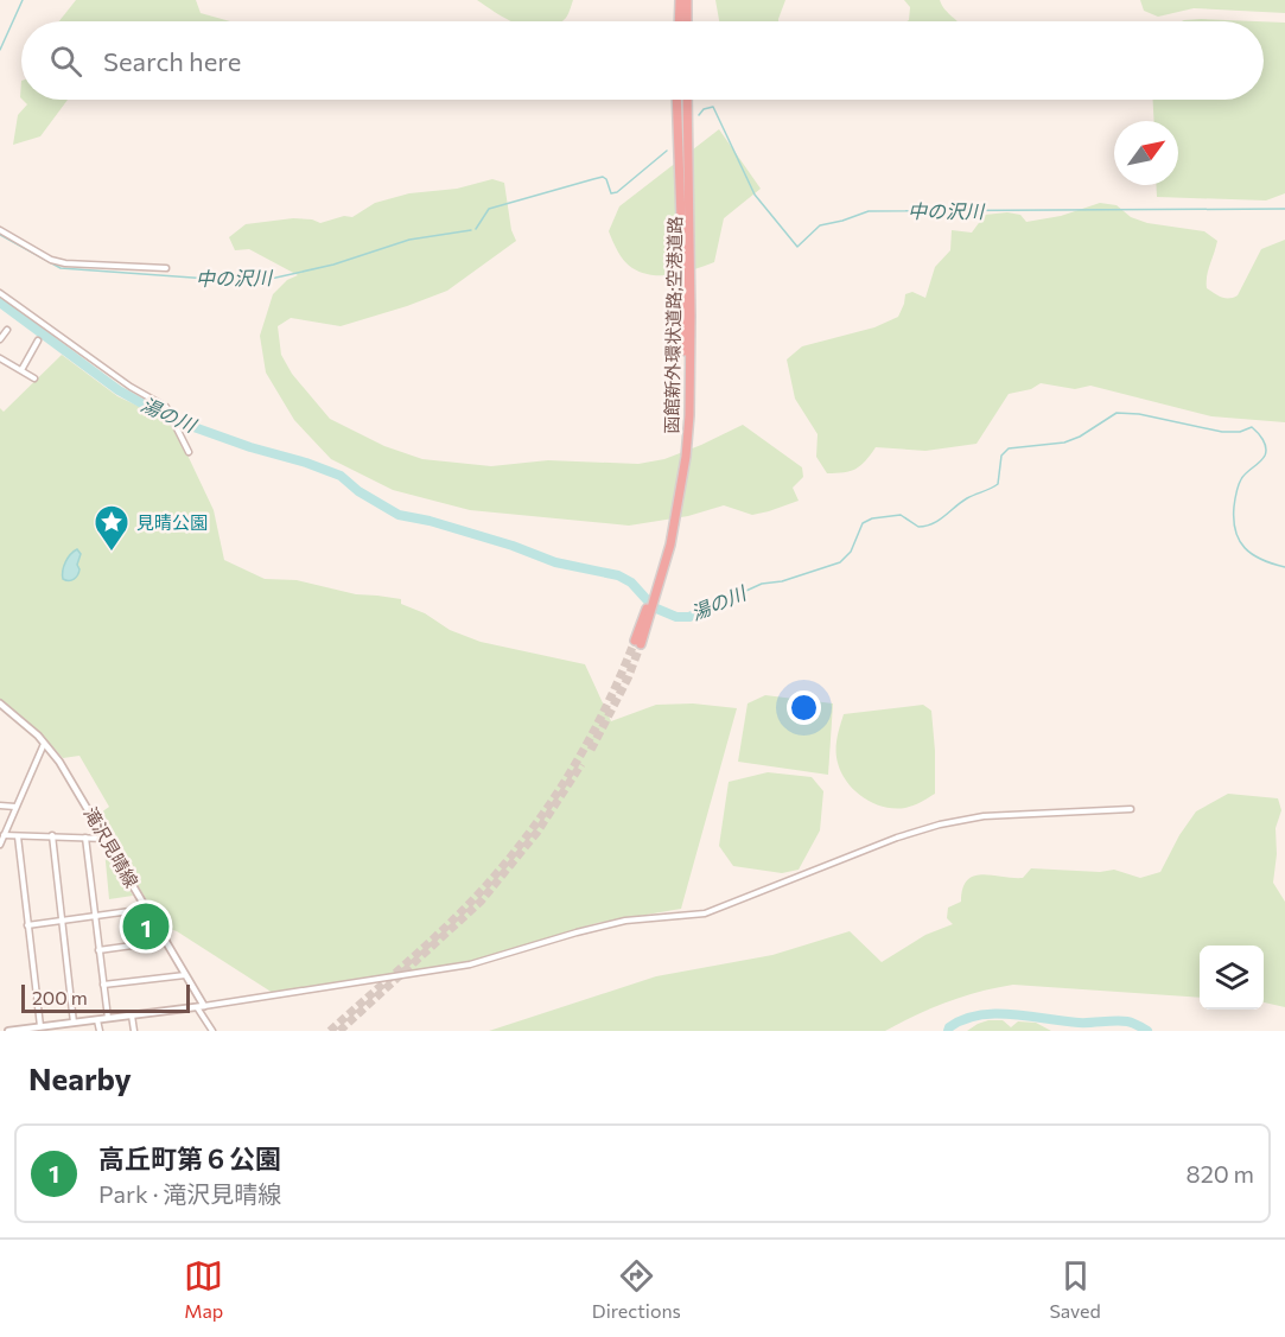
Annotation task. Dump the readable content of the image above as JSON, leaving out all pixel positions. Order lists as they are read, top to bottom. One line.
{"streets":{"highway":["函館新外環状道路;空港道路"],"street":["滝沢見晴線"]},"water":["中の沢川","湯の川"],"places":{"place":["見晴公園"]},"scale_bar":"200 m","north":"top right","page":{"search":"Search here","pins":"1","scale":"200 m","heading":"Nearby","list":[{"mark":"1","name":"高丘町第６公園","note":"Park · 滝沢見晴線","value":"820 m"}],"nav":["Map","Directions","Saved"]}}
